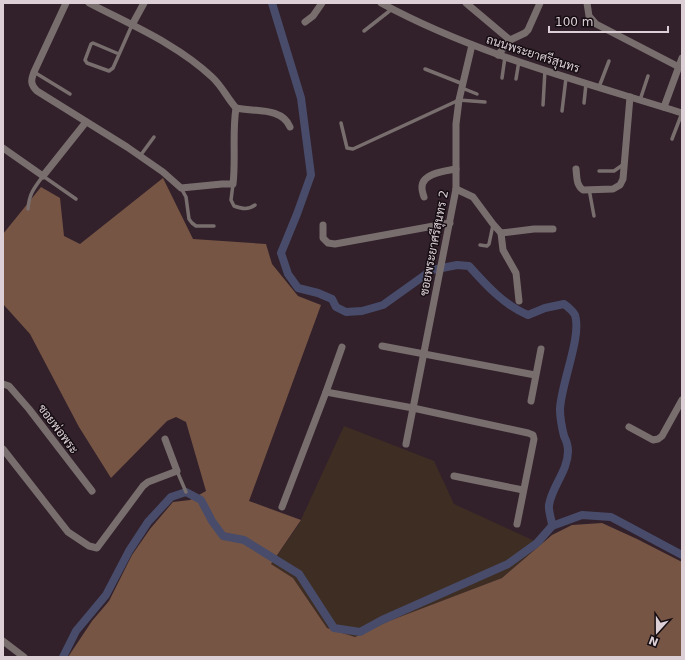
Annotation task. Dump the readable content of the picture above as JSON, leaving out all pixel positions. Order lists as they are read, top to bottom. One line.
{"streets":{"street":["ถนนพระยาศรีสุนทร","ซอยพระยาศรีสุนทร 2","ซอยพ่อพระ"]},"crossings":[["ถนนพระยาศรีสุนทร","ซอยพระยาศรีสุนทร 2"]],"scale_bar":"100 m","north":"bottom"}
